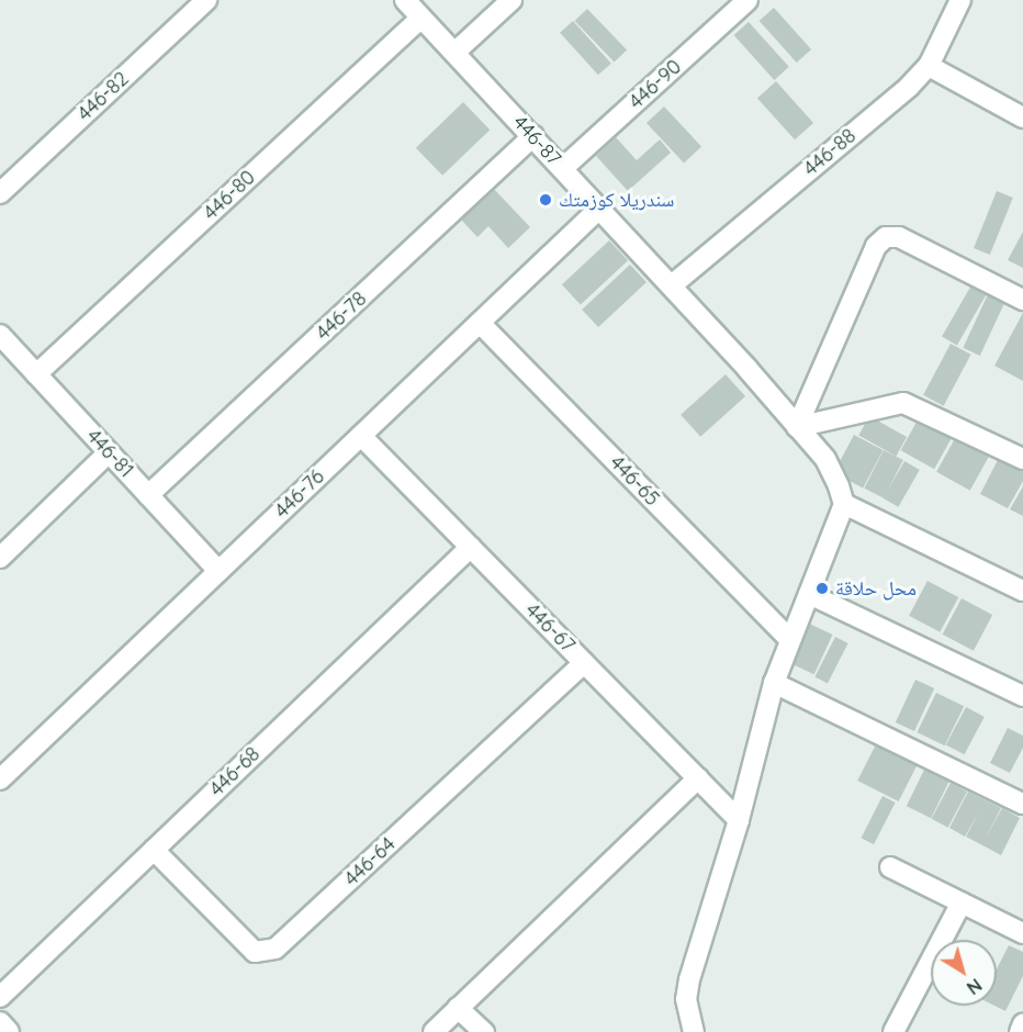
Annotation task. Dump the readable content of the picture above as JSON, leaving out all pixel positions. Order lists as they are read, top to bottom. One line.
{"streets":{"street":["446-90","446-82","446-87","446-88","446-80","446-78","446-81","446-65","446-76","446-67","446-68","446-64"]},"crossings":[["446-90","446-87"],["446-87","446-88"],["446-87","446-80"],["446-87","446-78"],["446-87","446-76"],["446-80","446-81"],["446-78","446-81"],["446-81","446-76"],["446-65","446-76"],["446-76","446-67"],["446-67","446-68"],["446-67","446-64"],["446-68","446-64"]],"places":["سندريلا كوزمتك","محل حلاقة"],"north":"bottom right"}
